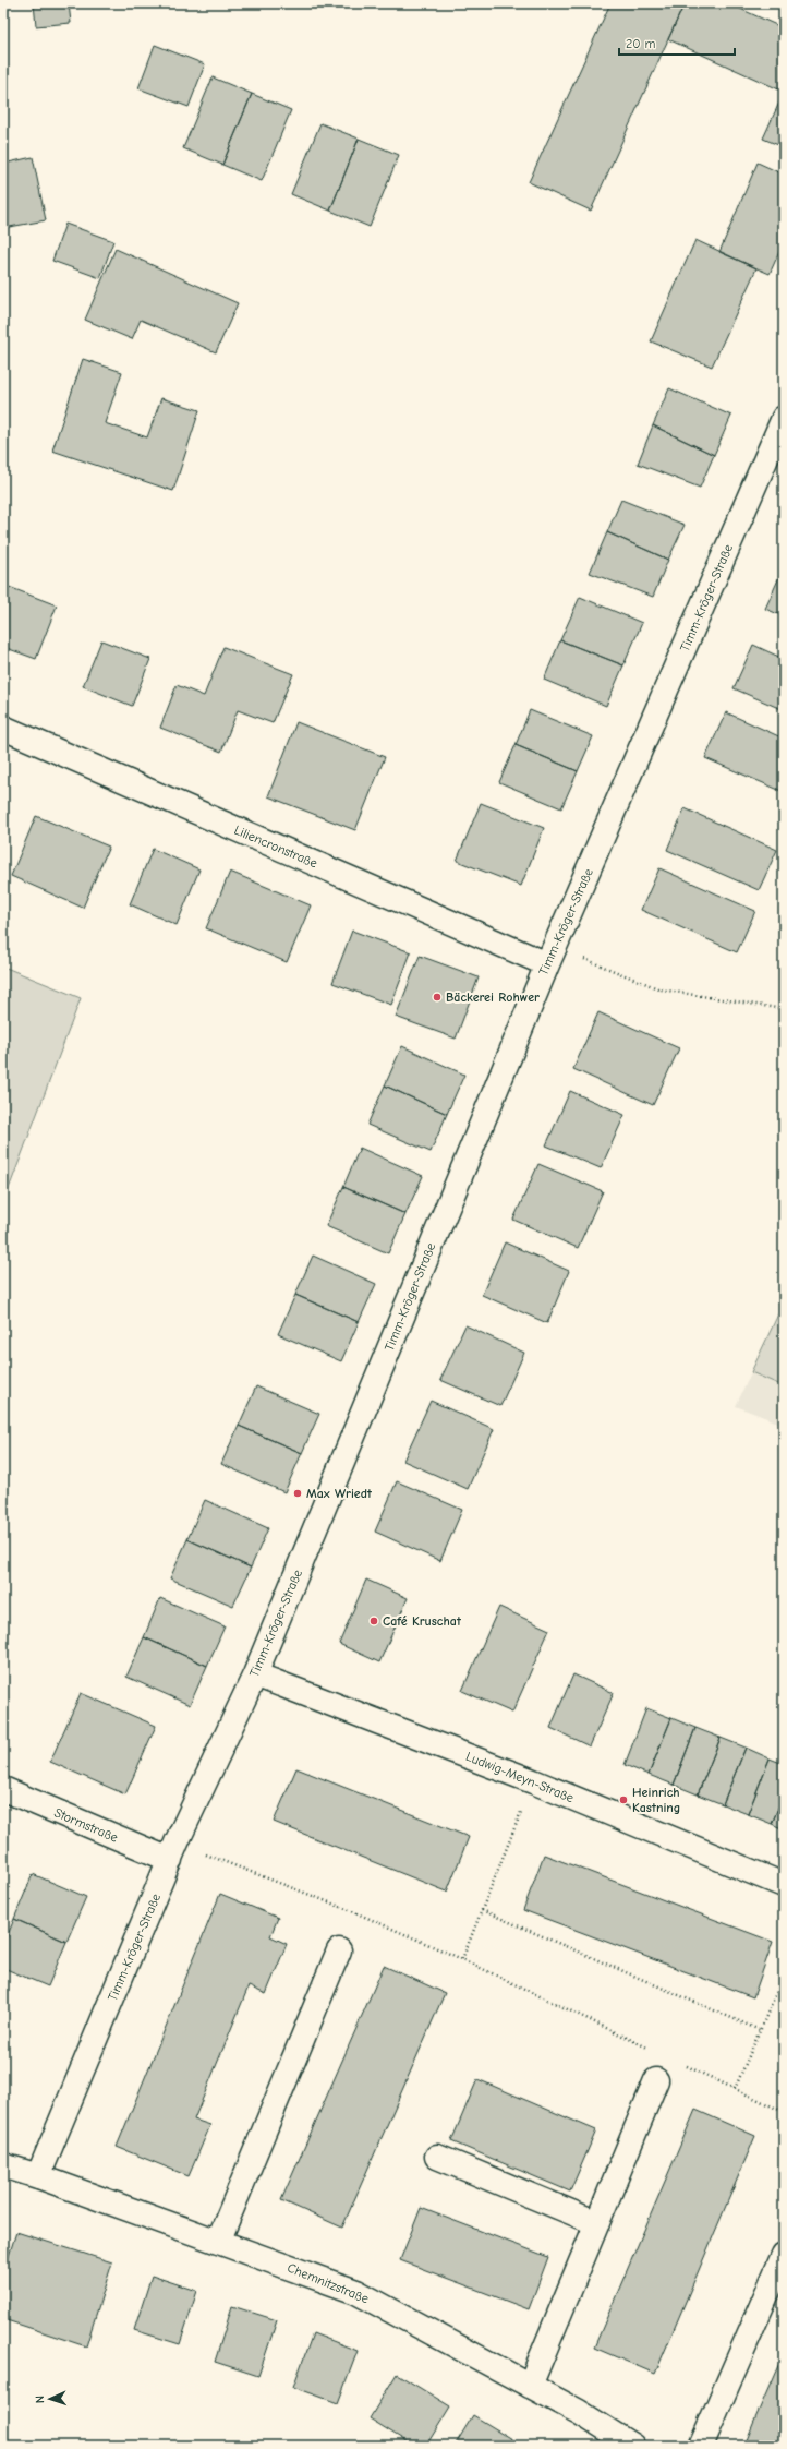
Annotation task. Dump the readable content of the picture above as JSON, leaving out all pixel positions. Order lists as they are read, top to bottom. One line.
{"streets":{"street":["Timm-Kröger-Straße","Liliencronstraße","Ludwig-Meyn-Straße","Stormstraße","Chemnitzstraße"]},"crossings":[["Timm-Kröger-Straße","Liliencronstraße"],["Timm-Kröger-Straße","Ludwig-Meyn-Straße"],["Timm-Kröger-Straße","Stormstraße"],["Timm-Kröger-Straße","Chemnitzstraße"]],"places":["Bäckerei Rohwer","Max Wriedt","Café Kruschat","Heinrich Kastning"],"scale_bar":"20 m","north":"left"}
